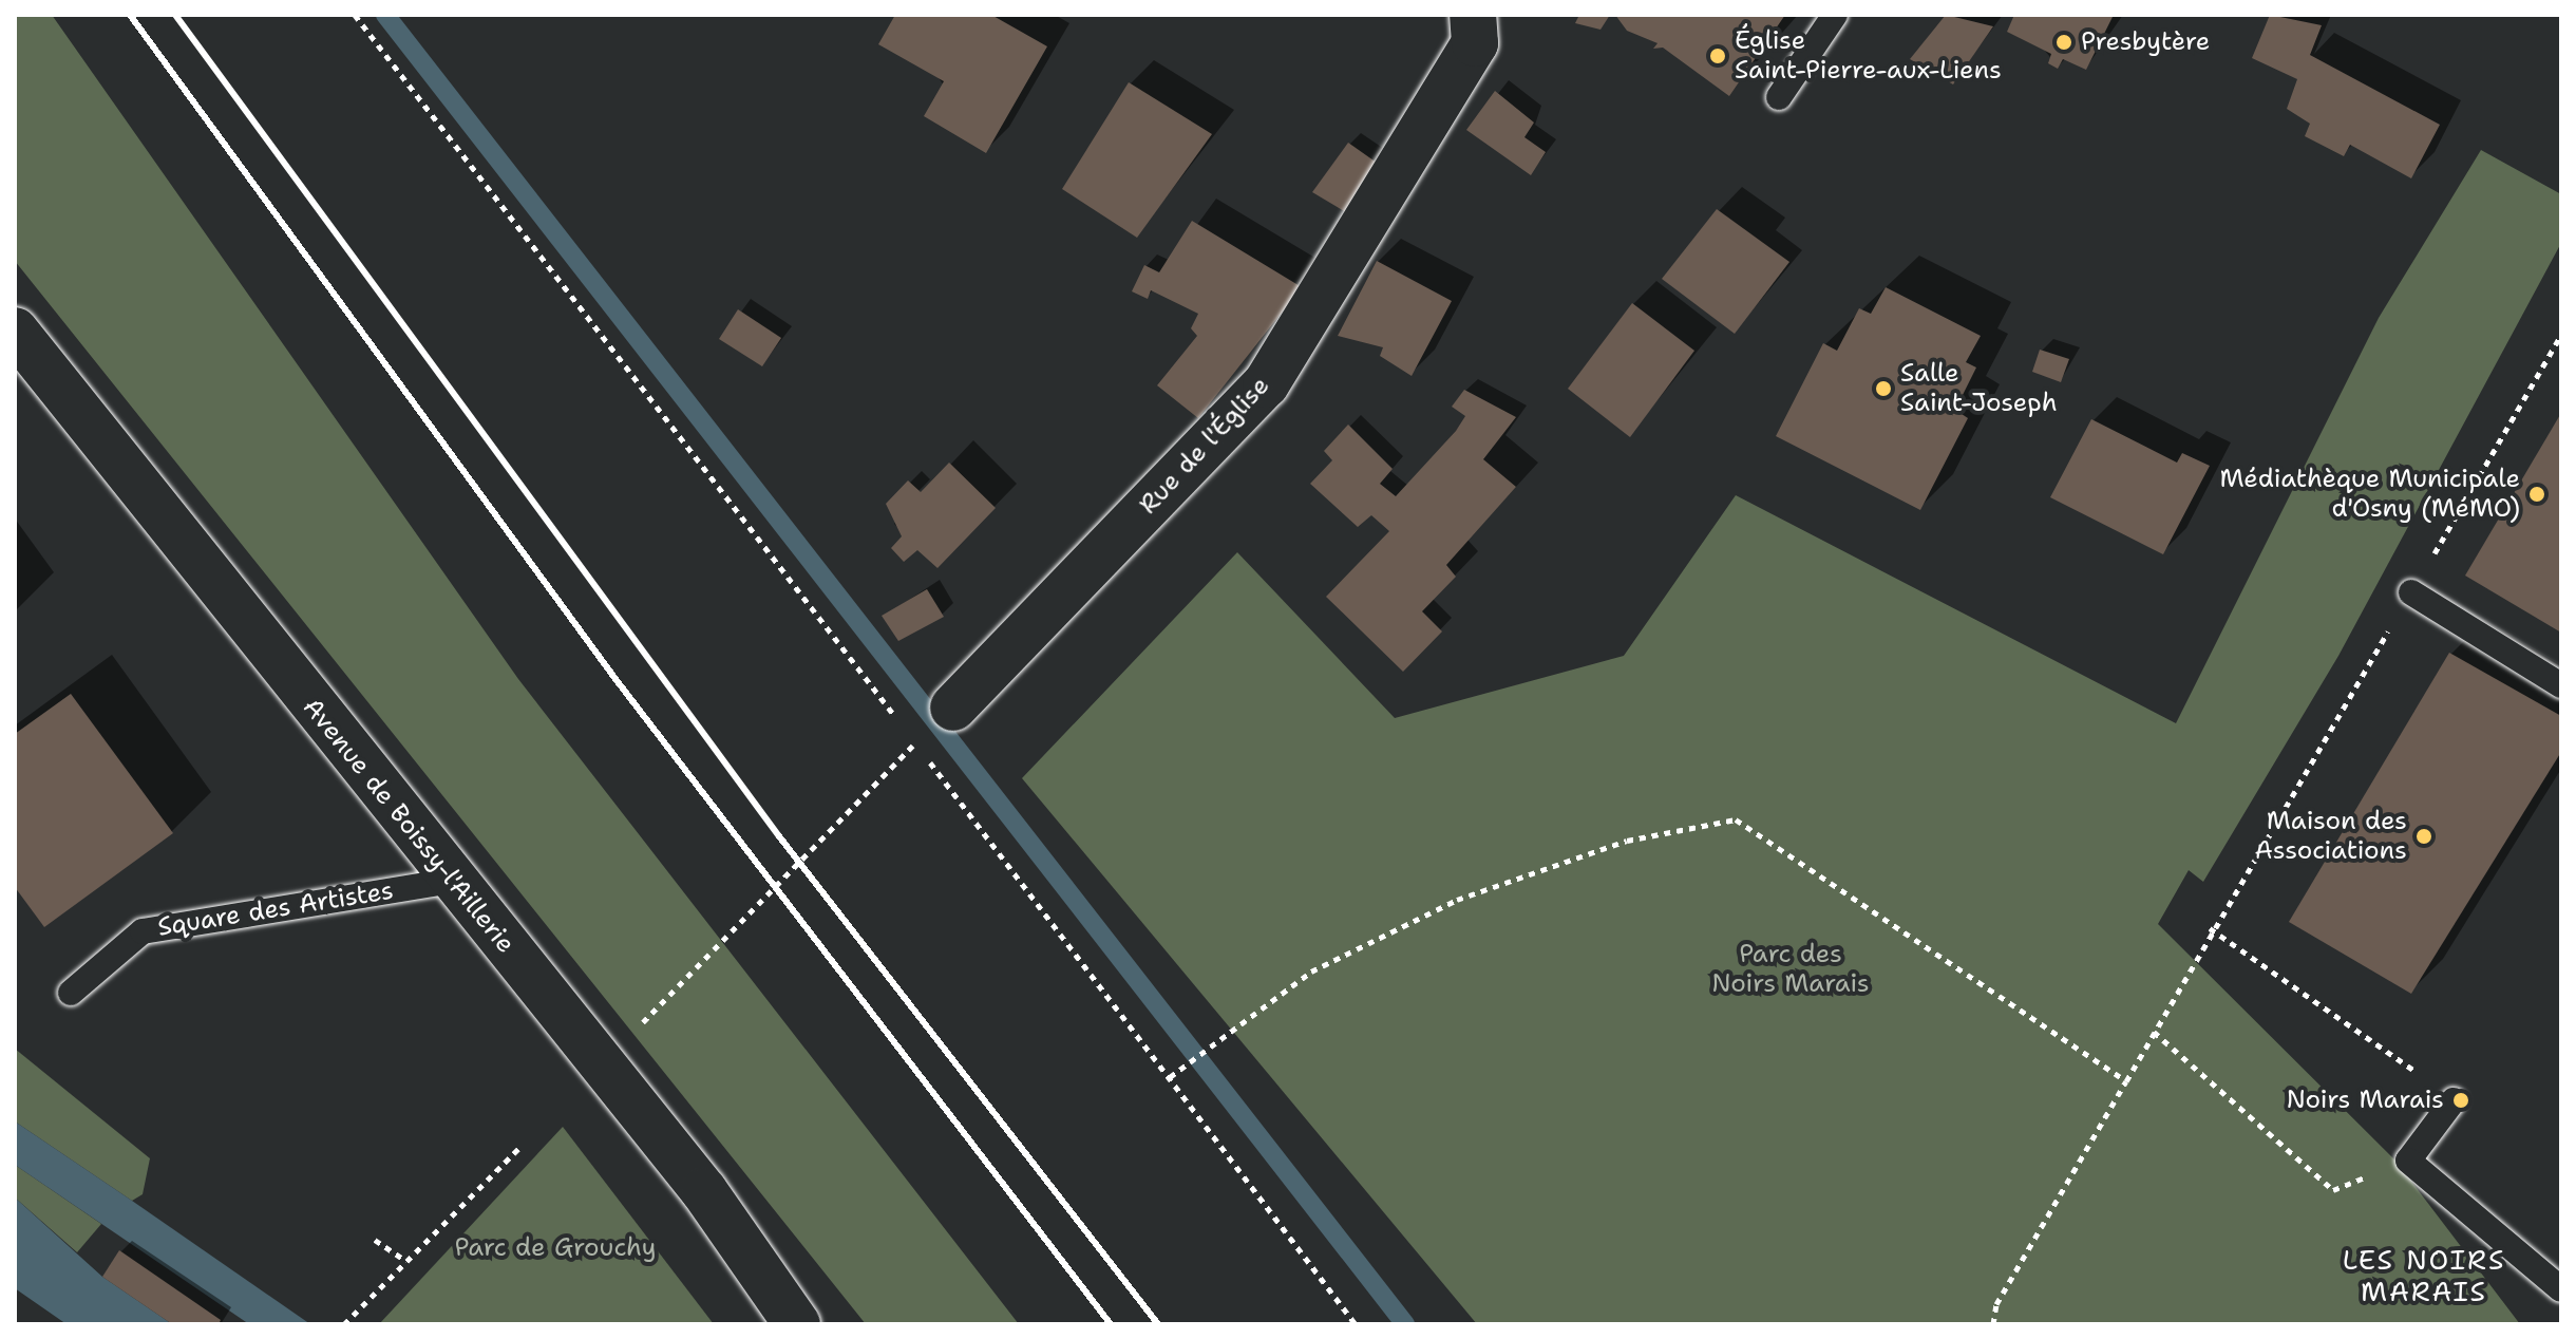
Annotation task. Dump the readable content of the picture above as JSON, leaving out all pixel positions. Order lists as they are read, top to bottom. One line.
{"streets":{"main road":["Rue de l'Église","Avenue de Boissy-l'Aillerie"],"lane":["Square des Artistes"]},"crossings":[["Avenue de Boissy-l'Aillerie","Square des Artistes"]],"districts":["LES NOIRS MARAIS"],"parks":["Parc des Noirs Marais","Parc de Grouchy"],"places":["Presbytère","Église Saint-Pierre-aux-Liens","Salle Saint-Joseph","Médiathèque Municipale d'Osny (MéMO)","Maison des Associations","Noirs Marais"]}
